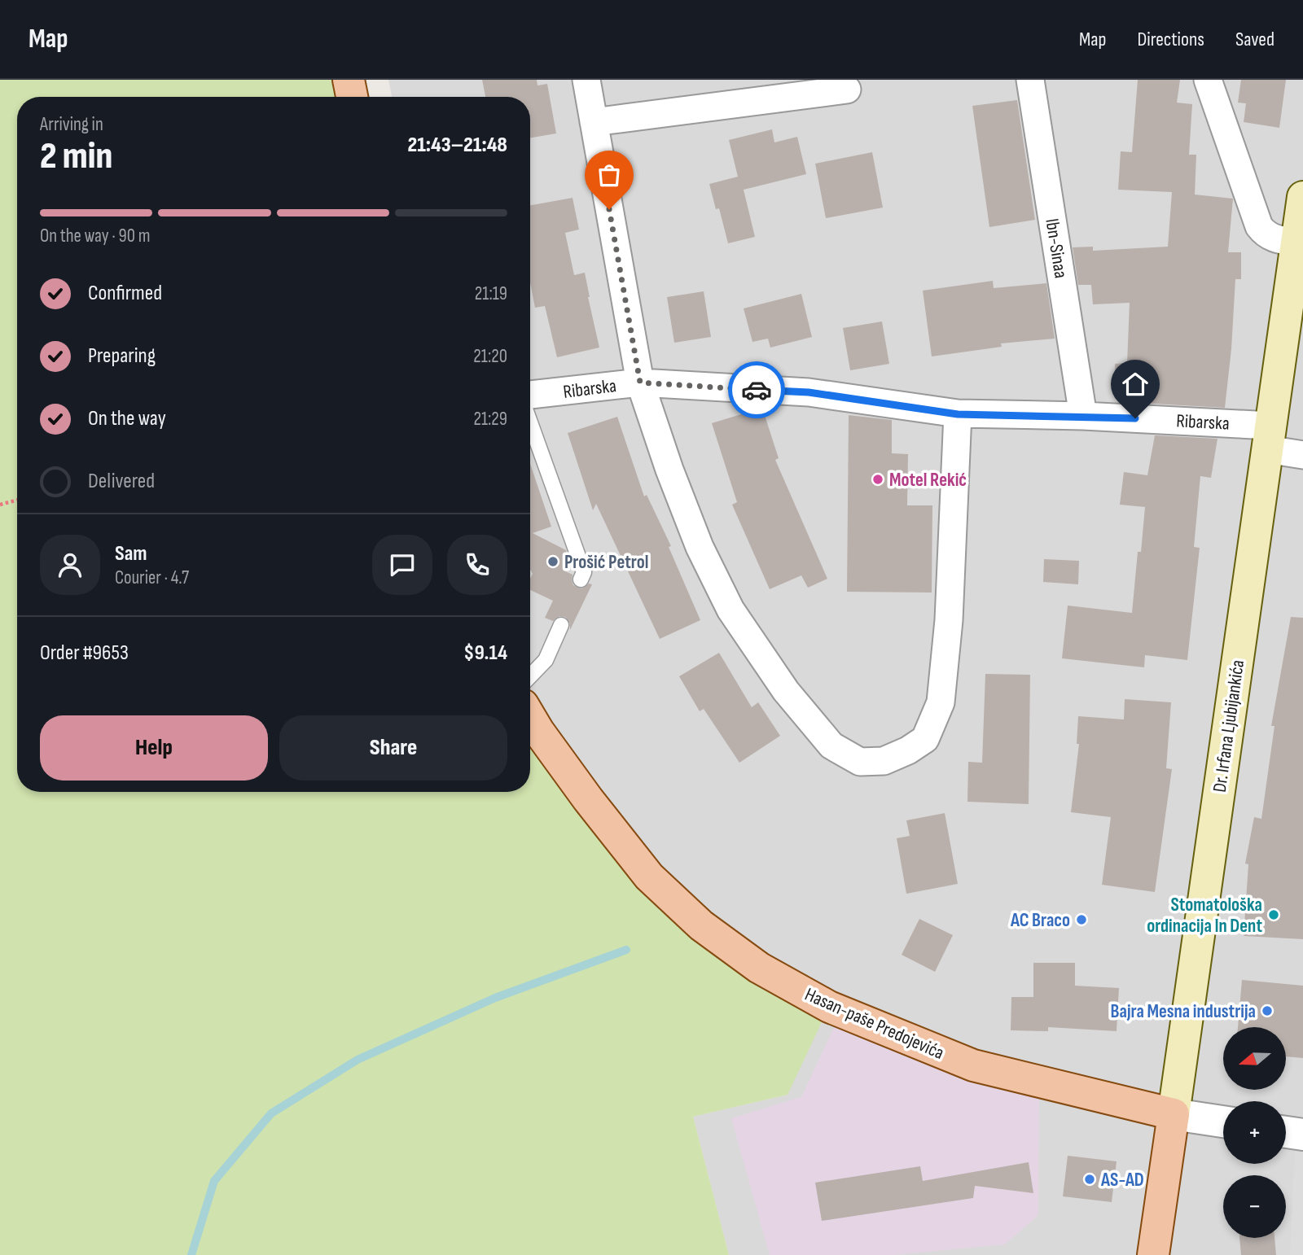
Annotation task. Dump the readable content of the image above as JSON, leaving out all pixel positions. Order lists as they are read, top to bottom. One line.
{"streets":{"main road":["Dr. Irfana Ljubijankića","Hasan-paše Predojevića"],"street":["Ibn-Sinaa","Ribarska"]},"crossings":[["Ibn-Sinaa","Ribarska"],["Ribarska","Dr. Irfana Ljubijankića"],["Dr. Irfana Ljubijankića","Hasan-paše Predojevića"]],"places":["Motel Rekić","Prošić Petrol","Stomatološka ordinacija In Dent","AC Braco","Bajra Mesna industrija","AS-AD"],"north":"left","page":{"header":"Map","nav":["Map","Directions","Saved"],"heading":["2 min","Arriving in","21:43–21:48"],"panel":["Sam","Courier · 4.7","Order #9653","$9.14"],"bar":"On the way · 90 m","list":[["Confirmed","21:19"],["Preparing","21:20"],["On the way","21:29"],"Delivered"],"buttons":["Help","Share"],"map_buttons":["+","−"]}}
